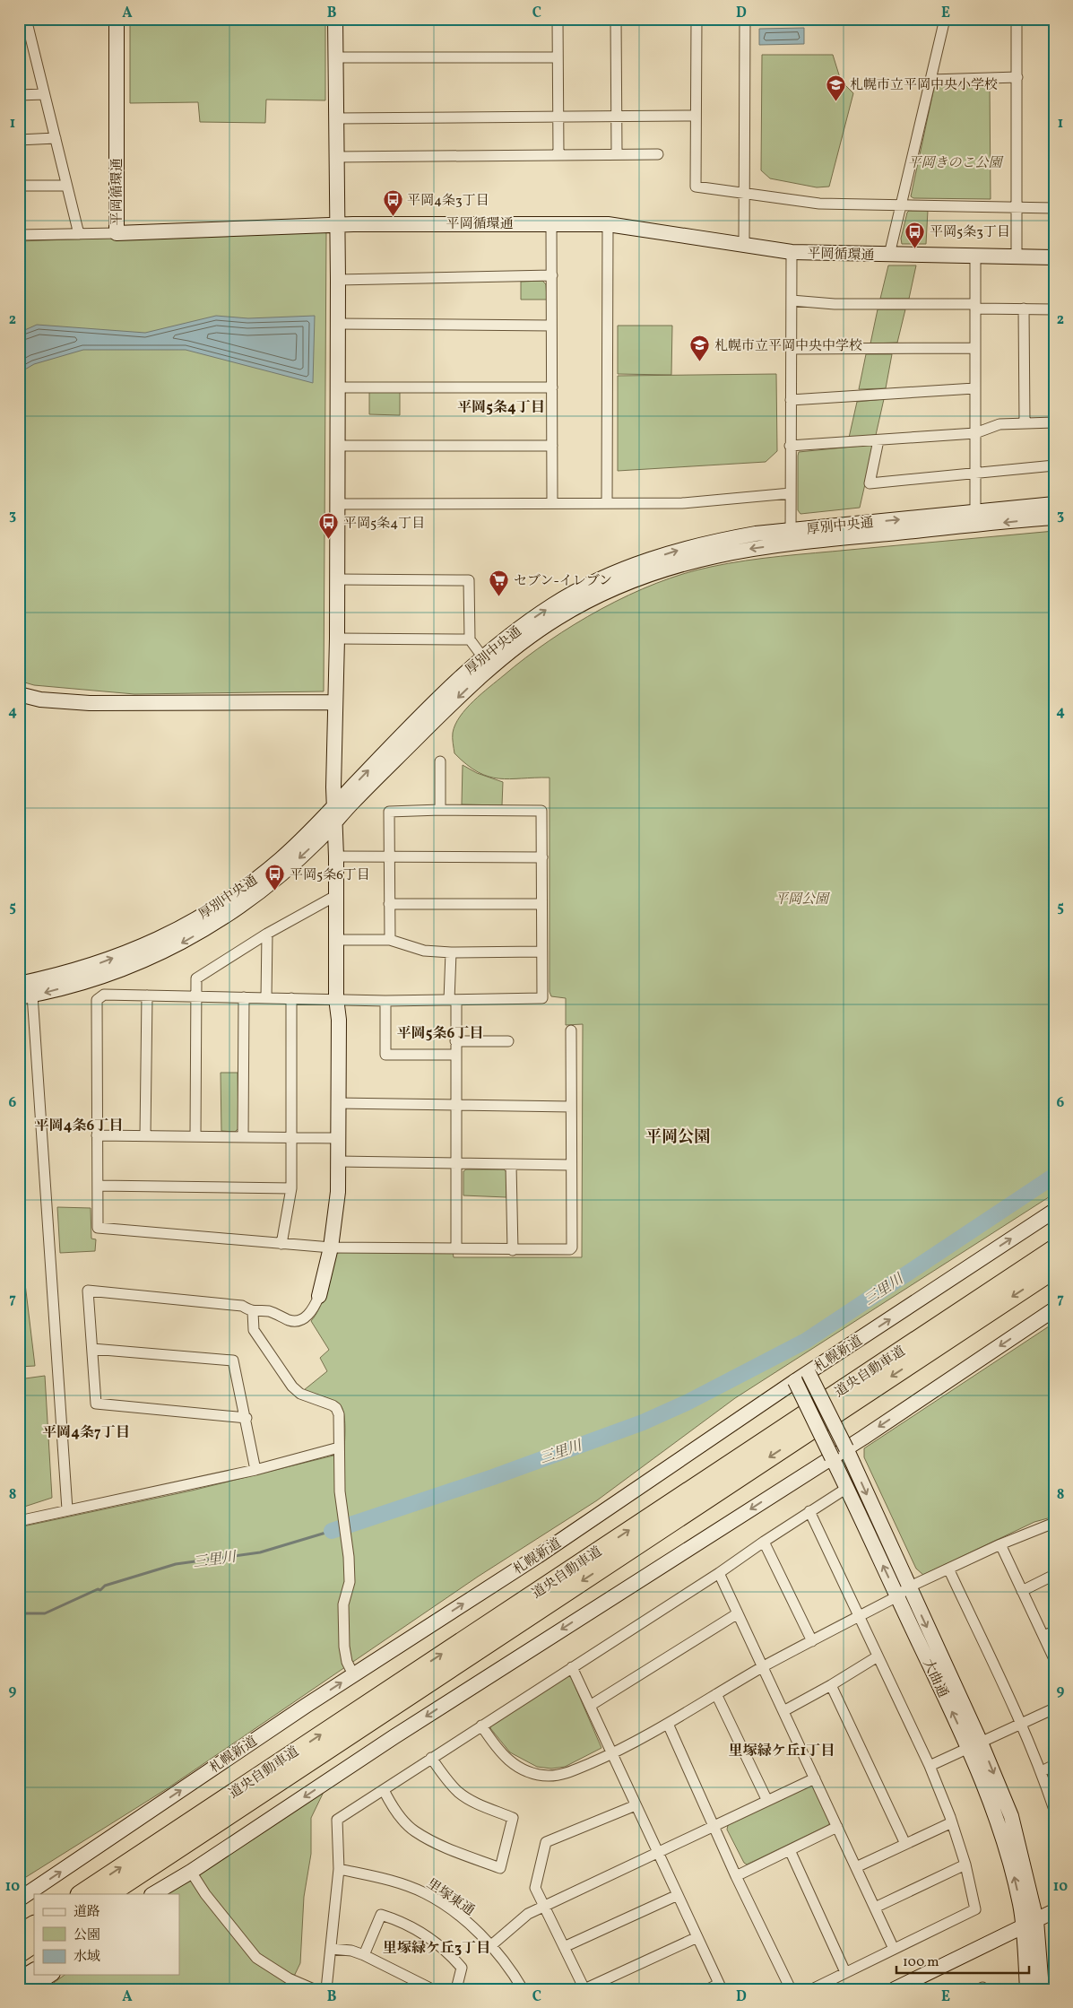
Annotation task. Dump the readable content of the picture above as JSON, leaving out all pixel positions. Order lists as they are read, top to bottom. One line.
{"streets":{"highway":["道央自動車道"],"street":["平岡循環通","厚別中央通","札幌新道","大曲通","里塚東通"]},"crossings":[["札幌新道","大曲通"]],"districts":["平岡5条4丁目","平岡5条6丁目","平岡4条6丁目","平岡公園","平岡4条7丁目","里塚緑ケ丘1丁目","里塚緑ケ丘3丁目"],"water":["三里川"],"parks":["平岡きのこ公園","平岡公園"],"places":{"school or university":["札幌市立平岡中央小学校","札幌市立平岡中央中学校"],"bus stop":["平岡4条3丁目","平岡5条3丁目","平岡5条4丁目","平岡5条6丁目"],"supermarket":["セブン-イレブン"]},"legend":["道路","公園","水域"],"scale_bar":"100 m","grid":{"columns":["A","B","C","D","E"],"rows":["1","2","3","4","5","6","7","8","9","10"]}}
